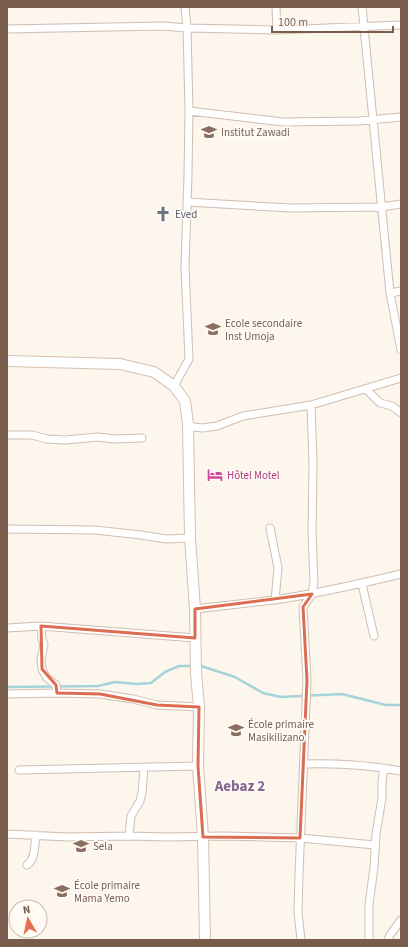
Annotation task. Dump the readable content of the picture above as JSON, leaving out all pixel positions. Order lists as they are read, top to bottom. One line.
{"districts":["Aebaz 2"],"places":{"school or university":["Institut Zawadi","Ecole secondaire Inst Umoja","École primaire Masikilizano","Sela","École primaire Mama Yemo"],"church":["Eved"],"hotel":["Hôtel Motel"]},"scale_bar":"100 m","north":"top"}
